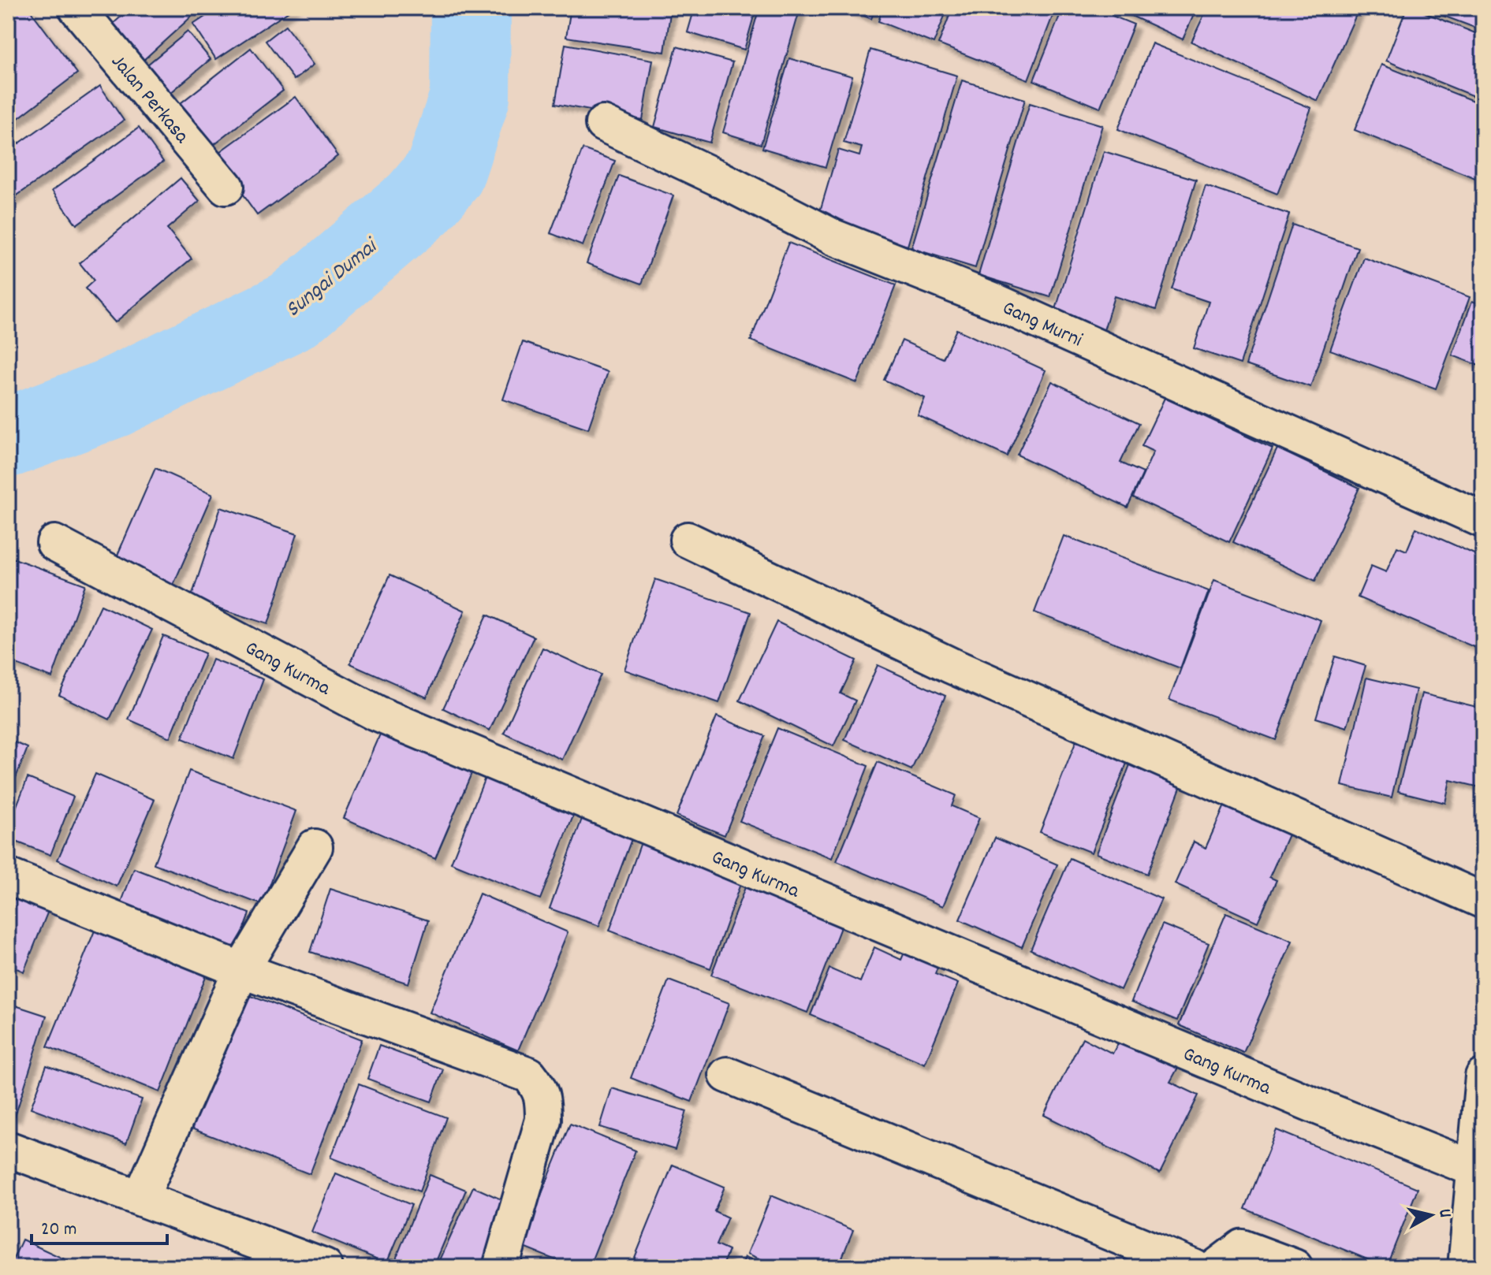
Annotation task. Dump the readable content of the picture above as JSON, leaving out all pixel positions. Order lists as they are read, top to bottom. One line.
{"streets":{"street":["Jalan Perkasa","Gang Murni","Gang Kurma"]},"water":["Sungai Dumai"],"scale_bar":"20 m","north":"right"}
